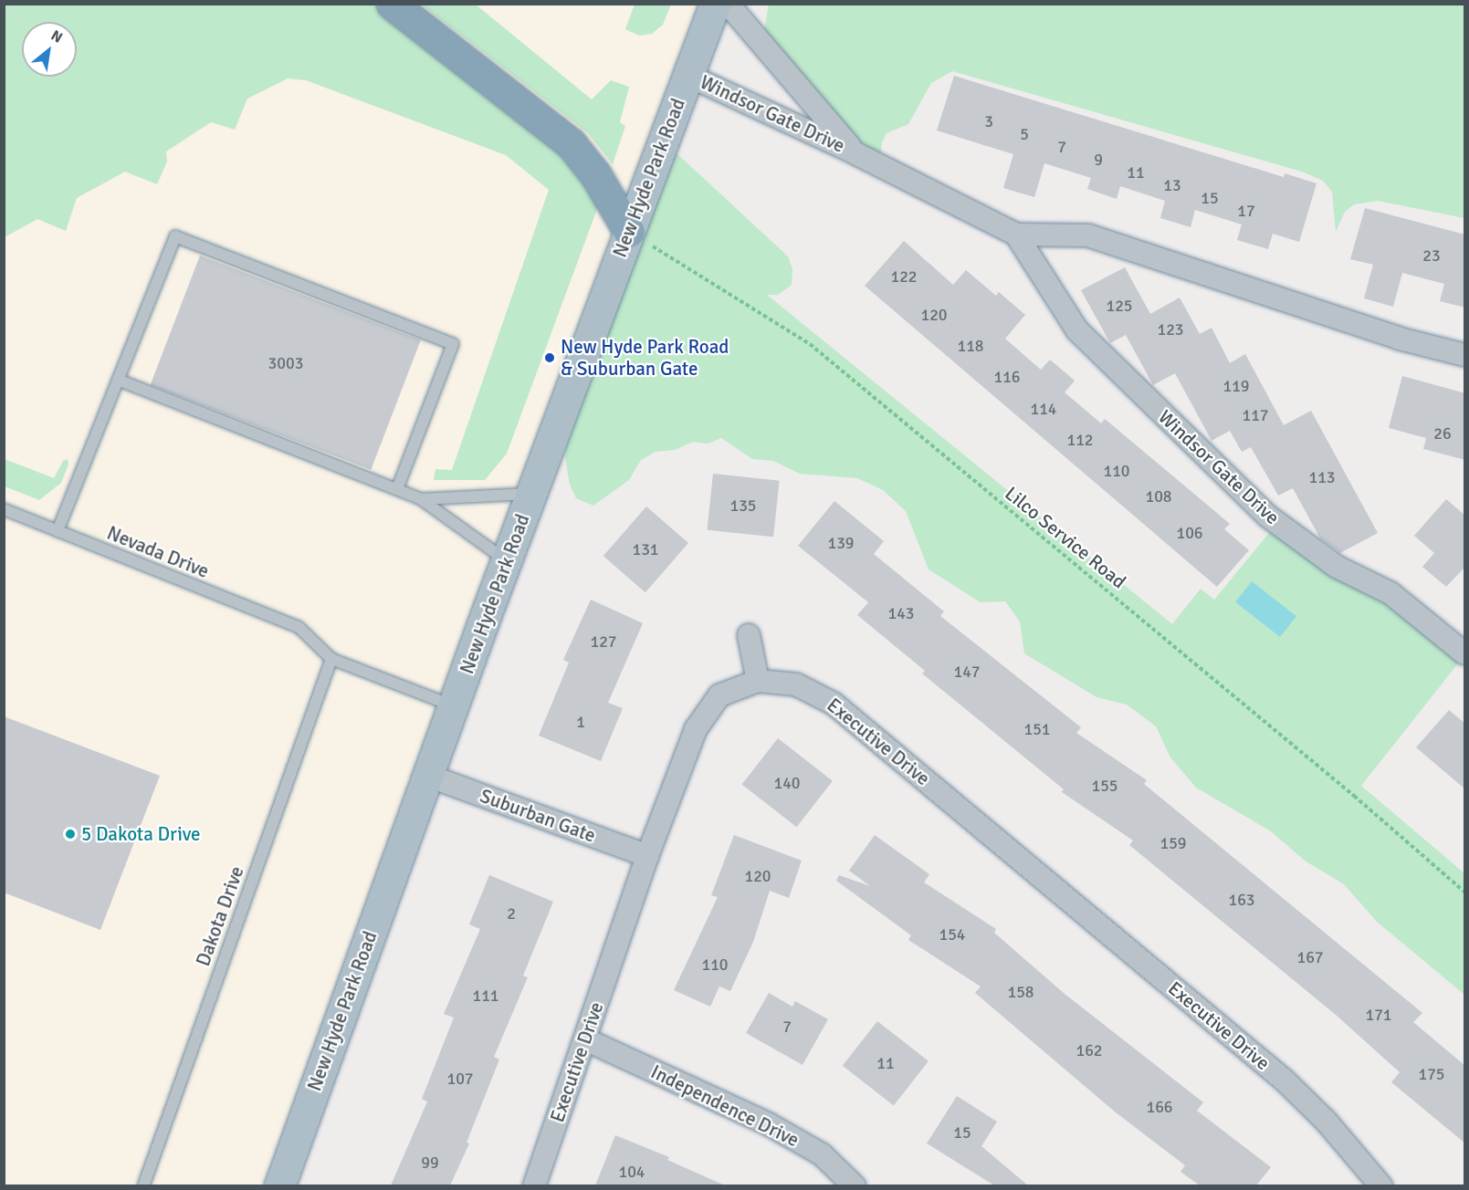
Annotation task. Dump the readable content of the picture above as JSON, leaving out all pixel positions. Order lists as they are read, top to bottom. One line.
{"streets":{"main road":["New Hyde Park Road"],"street":["Windsor Gate Drive","Executive Drive","Suburban Gate","Independence Drive"],"lane":["Nevada Drive","Dakota Drive"],"path":["Lilco Service Road"]},"crossings":[["Windsor Gate Drive","New Hyde Park Road"],["New Hyde Park Road","Lilco Service Road"],["New Hyde Park Road","Suburban Gate"],["Nevada Drive","Dakota Drive"],["Executive Drive","Suburban Gate"],["Executive Drive","Independence Drive"]],"places":["New Hyde Park Road & Suburban Gate","5 Dakota Drive"],"house_numbers":["3","5","7","9","11","13","15","17","23","122","125","120","123","118","3003","116","119","114","117","26","112","110","113","108","135","106","139","131","143","127","147","1","151","140","155","159","120","163","2","154","167","110","158","111","171","7","162","11","175","107","166","15","99","104"],"north":"top right"}
